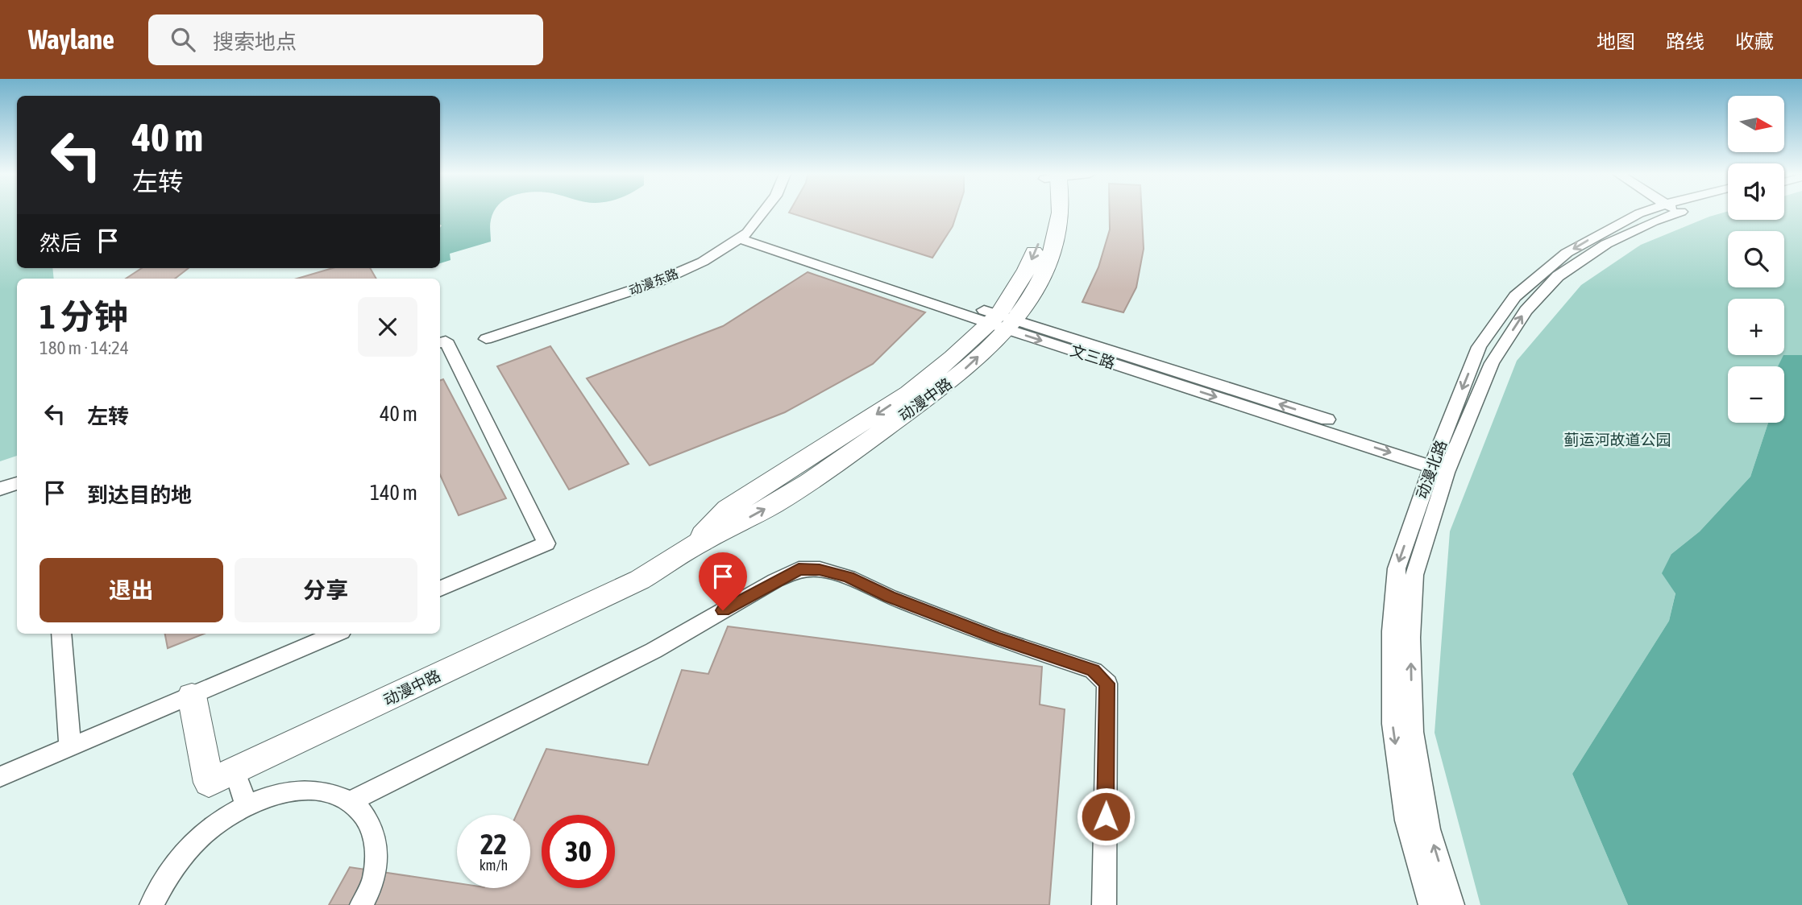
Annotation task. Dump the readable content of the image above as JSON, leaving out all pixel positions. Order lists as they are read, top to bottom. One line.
{"streets":{"street":["动漫东路","文三路","动漫中路","动漫北路"]},"crossings":[["动漫东路","文三路"],["文三路","动漫中路"],["文三路","动漫北路"]],"parks":["蓟运河故道公园"],"north":"right","page":{"header":"Waylane","search":"搜索地点","nav":["地图","路线","收藏"],"map_buttons":["+","−"],"turn":["40 m","左转"],"then":"然后","heading":["1 分钟","180 m · 14:24"],"list":[{"name":"左转","value":"40 m"},{"name":"到达目的地","value":"140 m"}],"buttons":["退出","分享"],"speed":"22 km/h","limit":"30"}}
